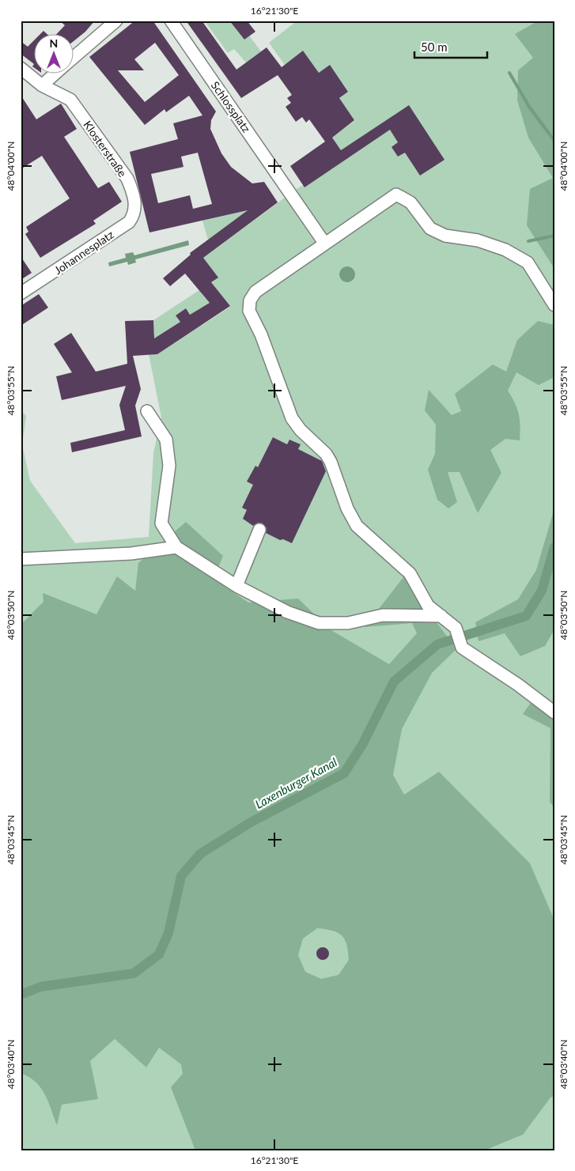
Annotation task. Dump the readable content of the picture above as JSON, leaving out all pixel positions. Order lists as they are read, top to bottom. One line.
{"streets":{"street":["Schlossplatz","Klosterstraße","Johannesplatz"]},"crossings":[["Klosterstraße","Johannesplatz"]],"water":["Laxenburger Kanal"],"scale_bar":"50 m","north":"top","coordinates":["16°21'30\"E","48°04'00\"N","48°03'55\"N","48°03'50\"N","48°03'45\"N","48°03'40\"N"]}
